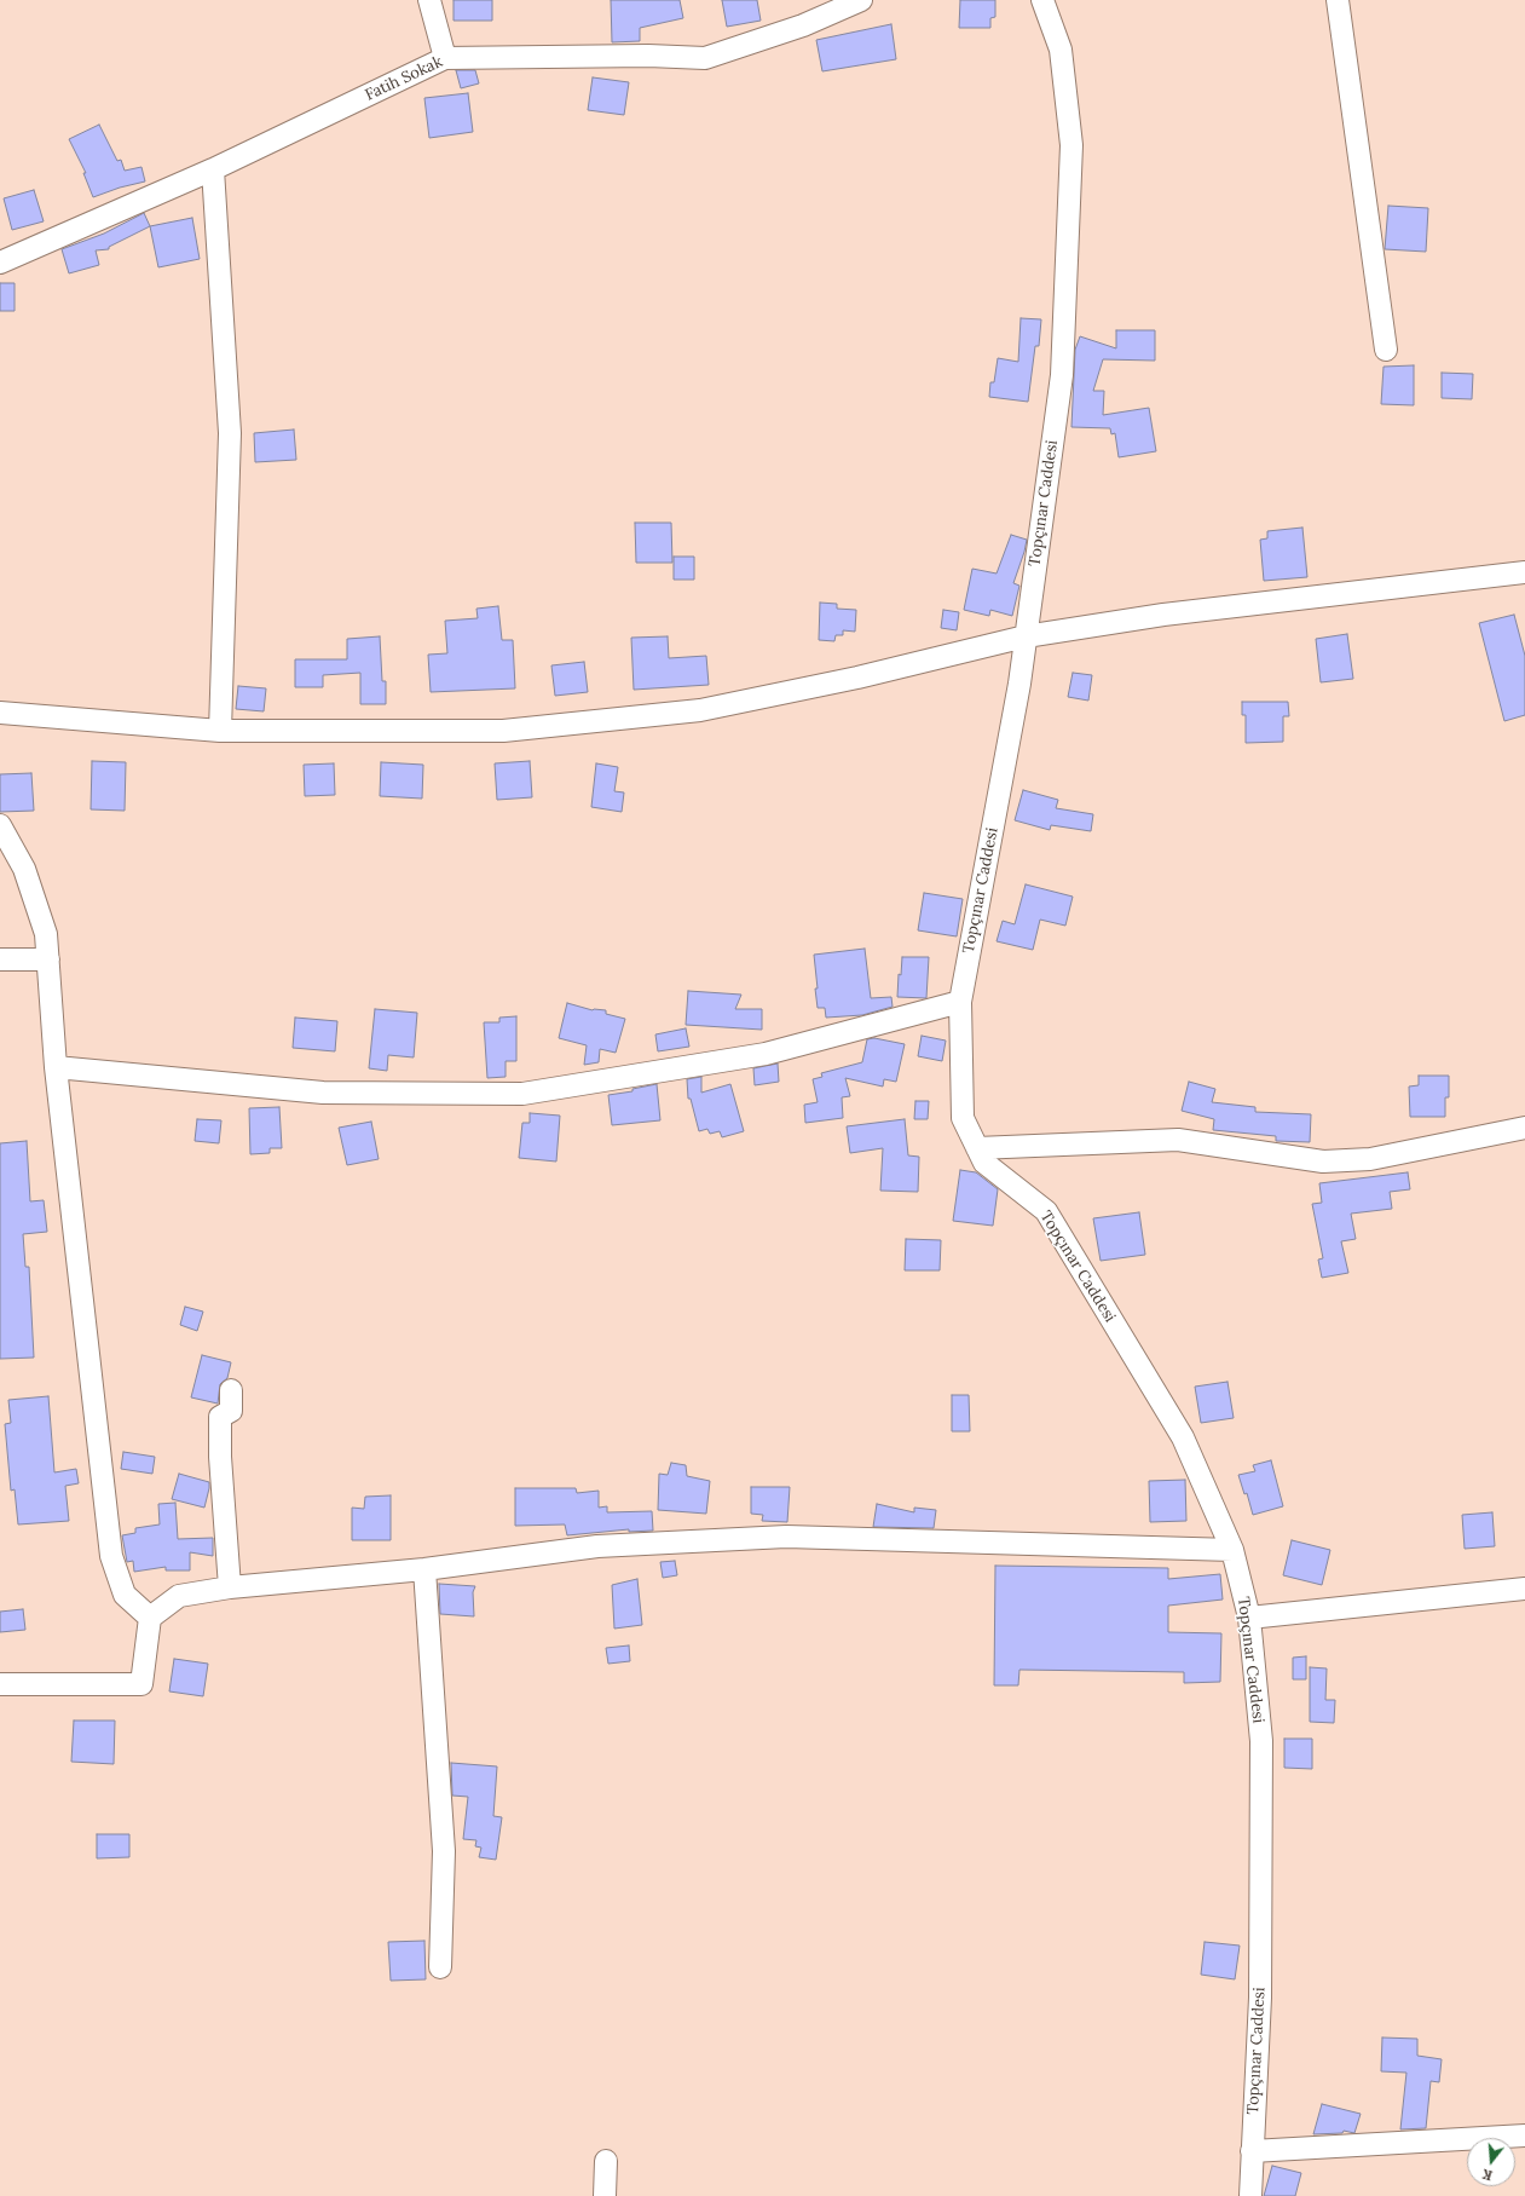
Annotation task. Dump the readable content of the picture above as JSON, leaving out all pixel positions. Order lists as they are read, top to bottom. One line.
{"streets":{"street":["Fatih Sokak","Topçınar Caddesi"]},"north":"bottom"}
